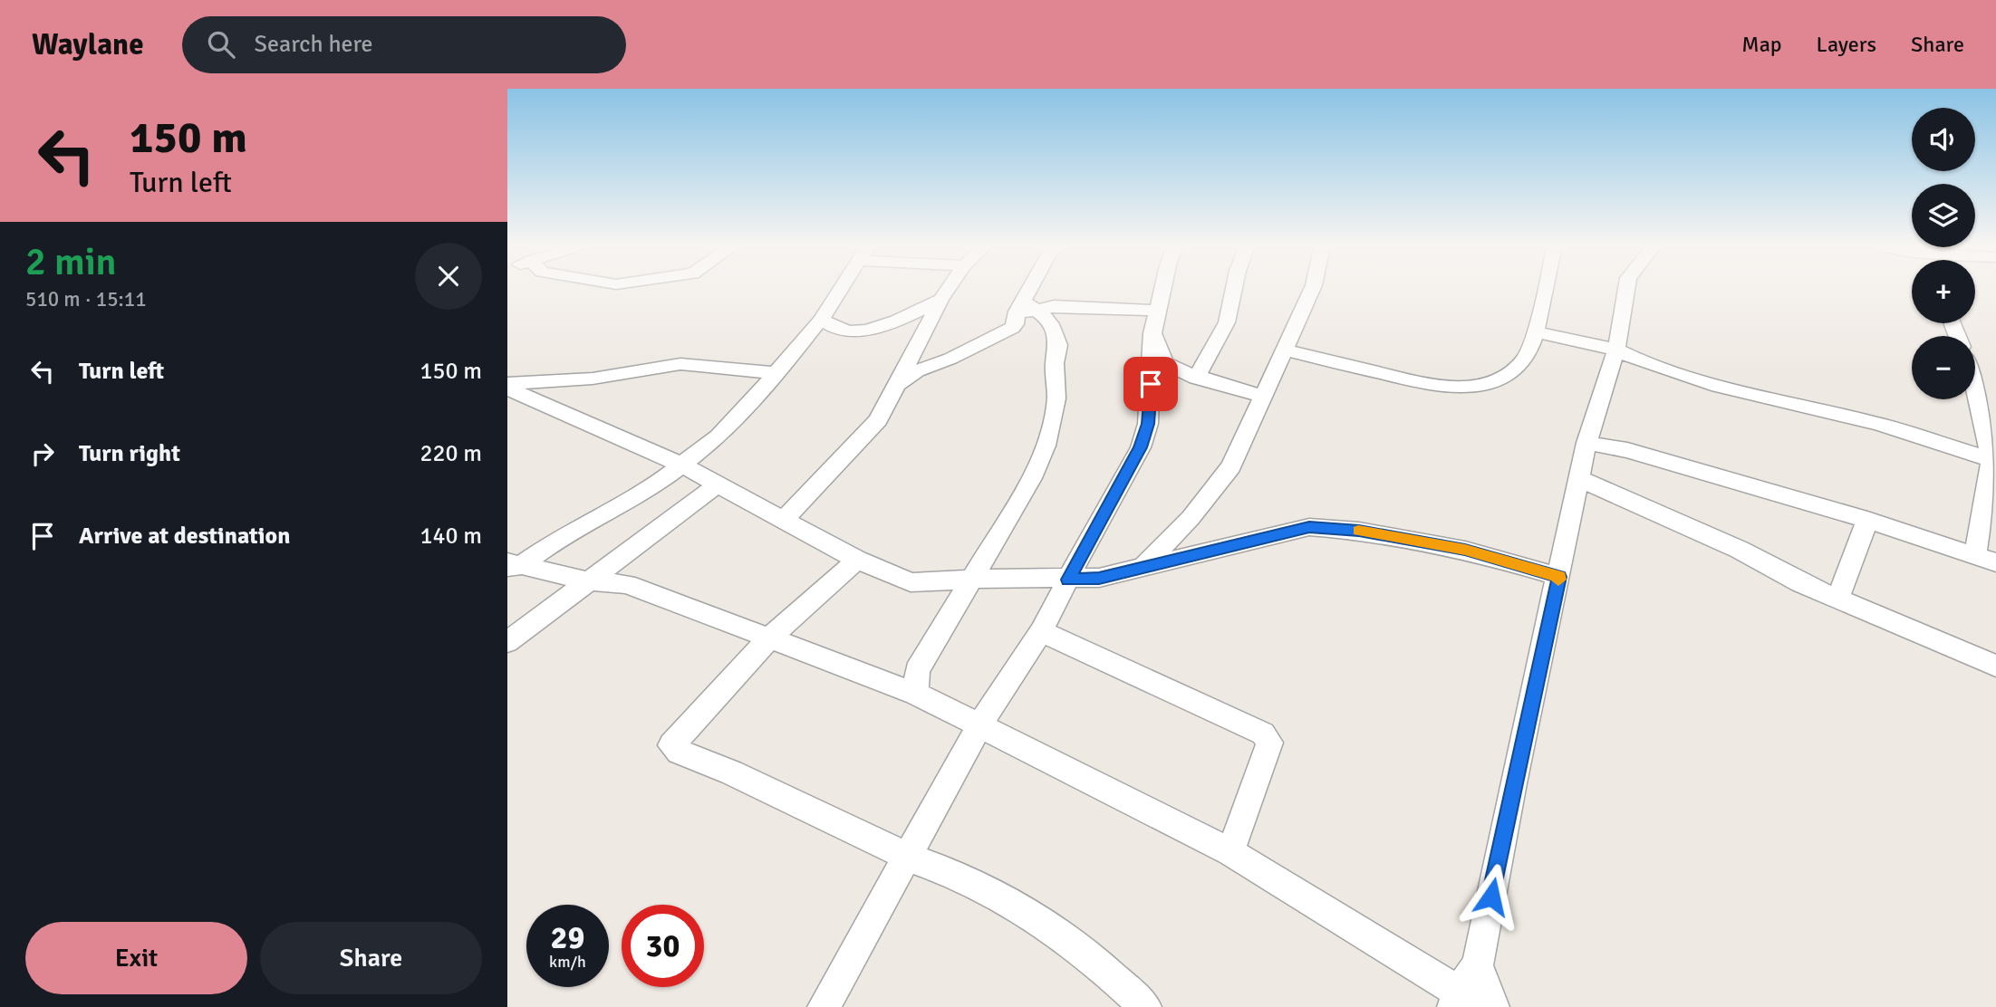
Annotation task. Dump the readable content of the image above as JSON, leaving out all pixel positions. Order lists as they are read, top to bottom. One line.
{"page":{"header":"Waylane","search":"Search here","nav":["Map","Layers","Share"],"turn":["150 m","Turn left"],"map_buttons":["+","−"],"heading":["2 min","510 m · 15:11"],"list":[{"name":"Turn left","value":"150 m"},{"name":"Turn right","value":"220 m"},{"name":"Arrive at destination","value":"140 m"}],"speed":"29 km/h","limit":"30","buttons":["Exit","Share"]}}
